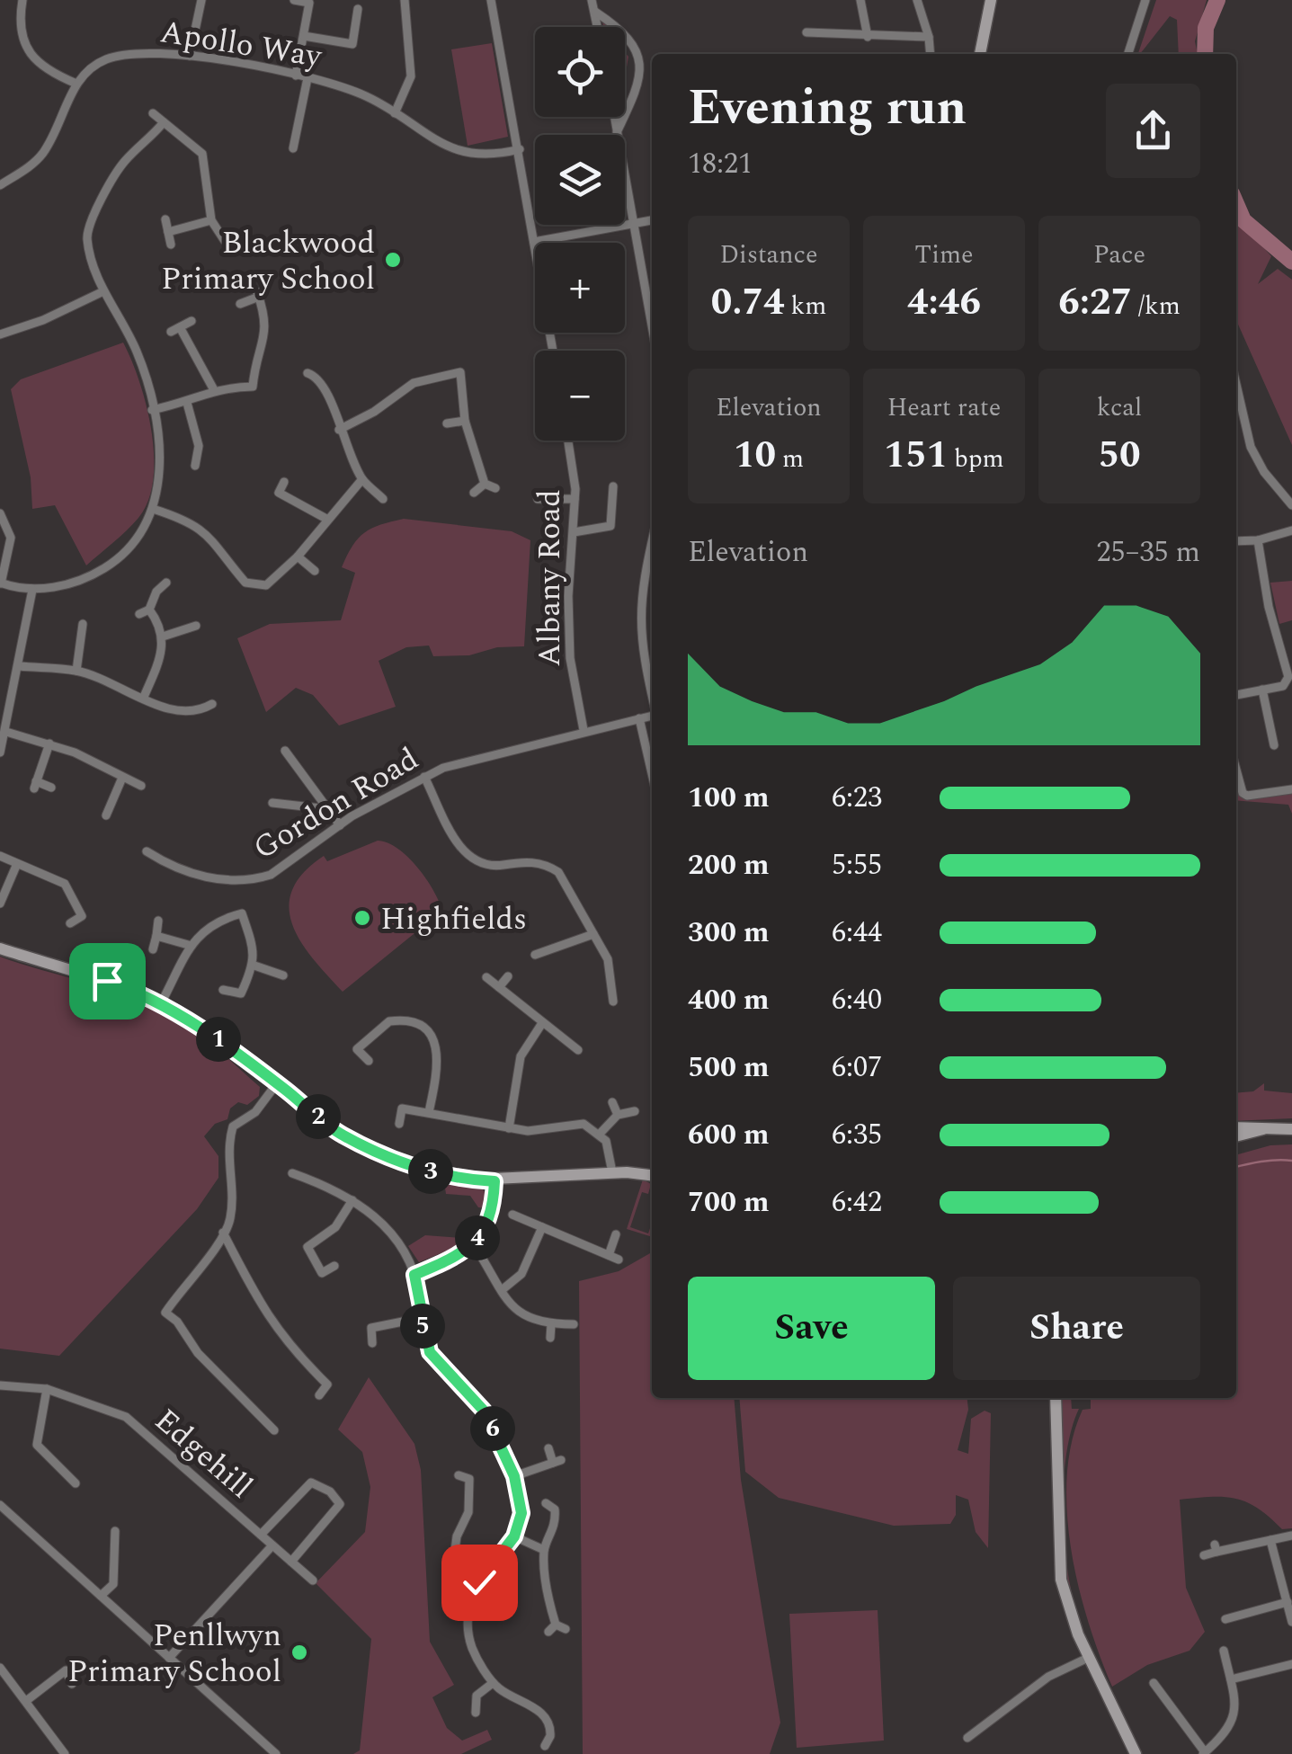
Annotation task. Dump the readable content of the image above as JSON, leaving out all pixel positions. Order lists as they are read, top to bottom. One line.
{"streets":{"street":["Apollo Way","Albany Road","Gordon Road","Edgehill"]},"crossings":[["Albany Road","Gordon Road"]],"places":["Blackwood Primary School","Highfields","Penllwyn Primary School"],"page":{"map_buttons":["+","−"],"heading":["Evening run","18:21"],"stats":[["Distance","0.74 km"],["Time","4:46"],["Pace","6:27 /km"],["Elevation","10 m"],["Heart rate","151 bpm"],["kcal","50"]],"chart":["Elevation","25–35 m"],"list":[{"name":"100 m","note":"6:23"},{"name":"200 m","note":"5:55"},{"name":"300 m","note":"6:44"},{"name":"400 m","note":"6:40"},{"name":"500 m","note":"6:07"},{"name":"600 m","note":"6:35"},{"name":"700 m","note":"6:42"}],"pins":["1","2","3","4","5","6"],"buttons":["Save","Share"]}}
